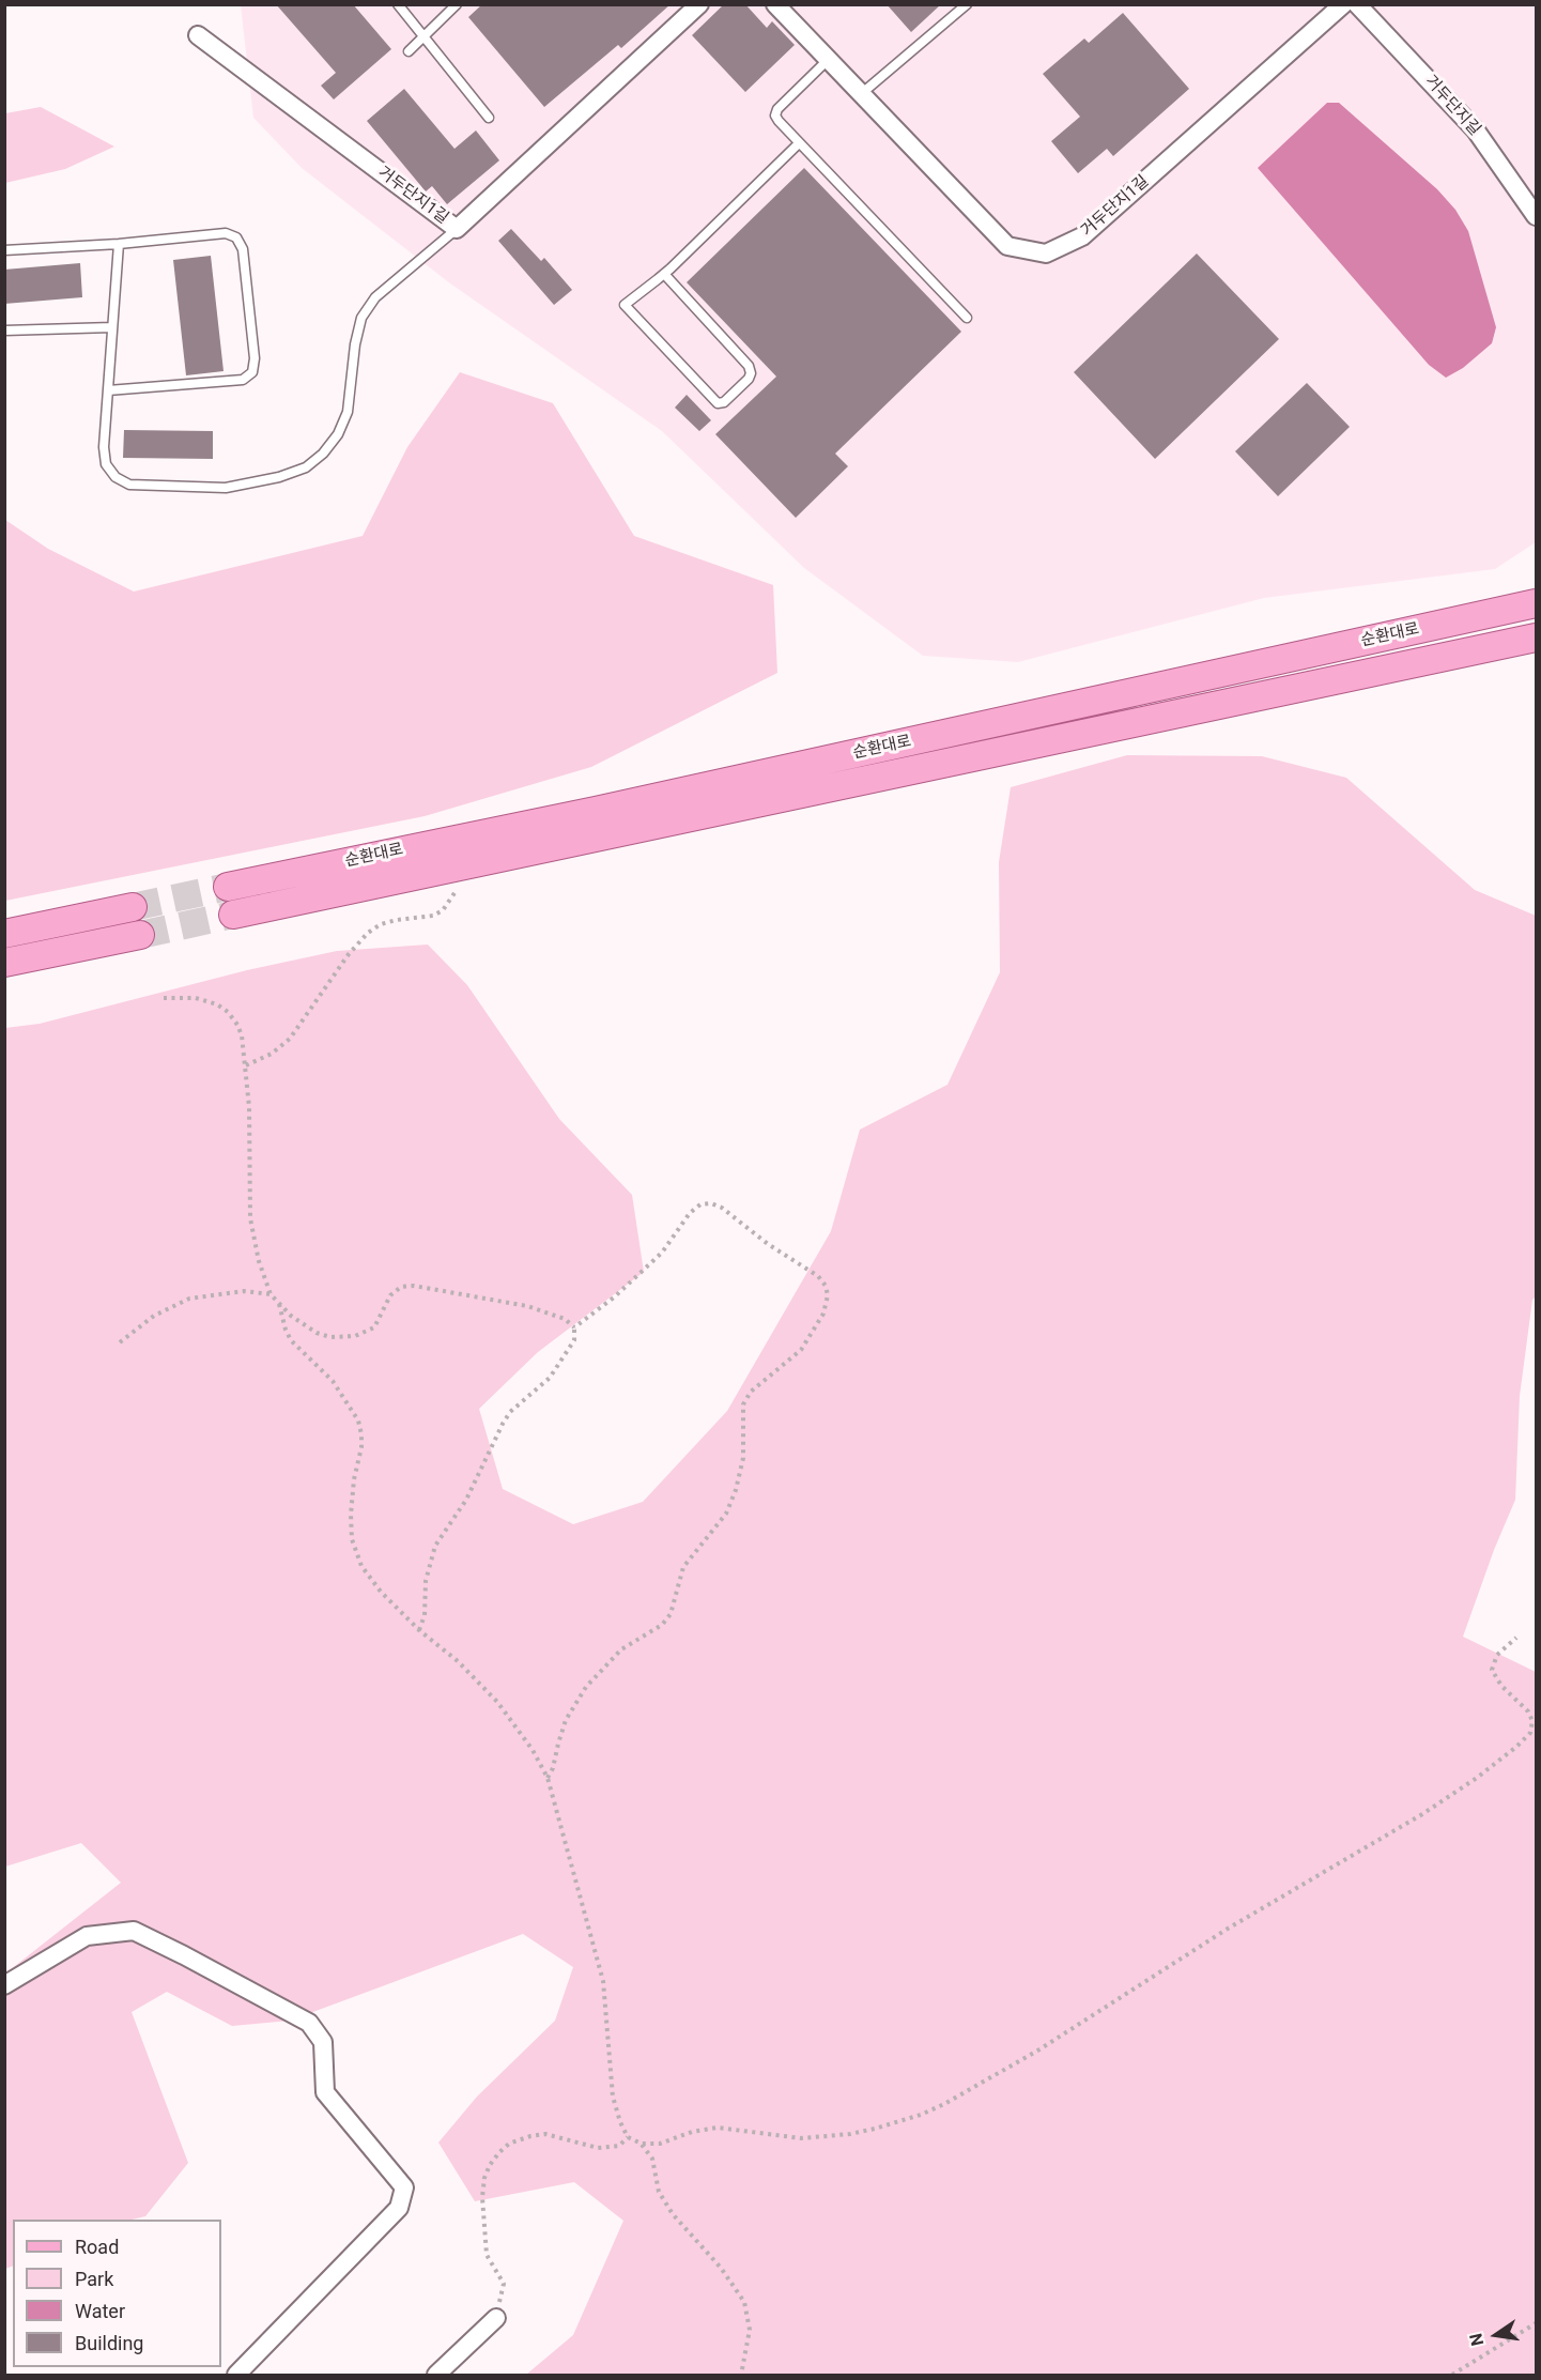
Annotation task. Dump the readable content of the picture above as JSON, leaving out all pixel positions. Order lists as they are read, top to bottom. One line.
{"streets":{"main road":["순환대로"],"street":["거두단지길","거두단지1길"]},"legend":["Road","Park","Water","Building"],"north":"left"}
